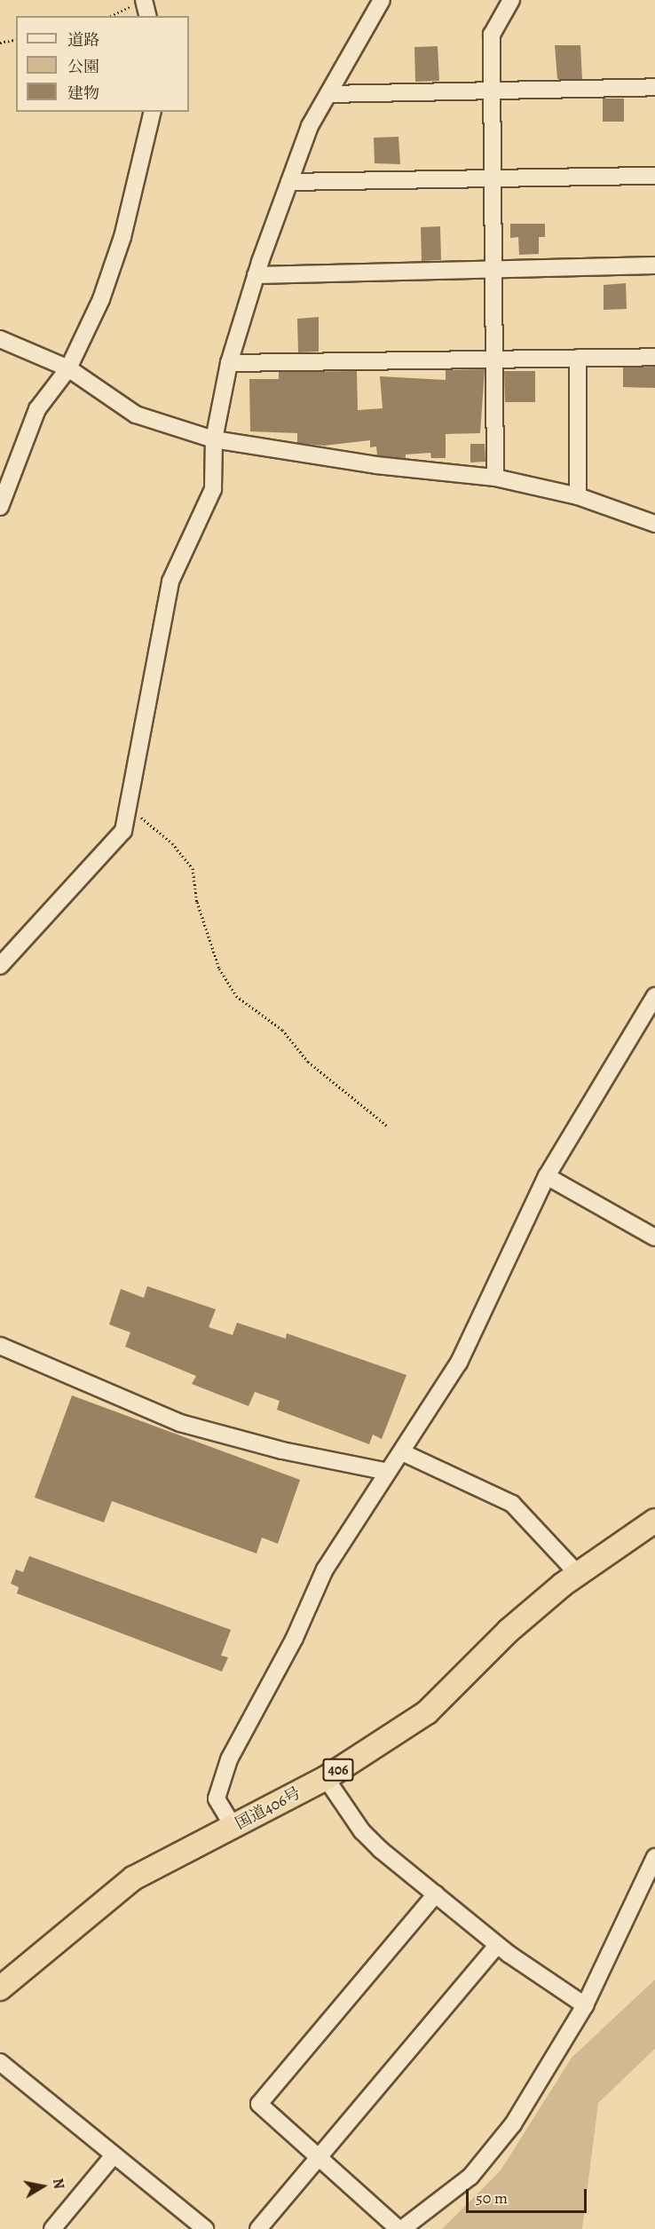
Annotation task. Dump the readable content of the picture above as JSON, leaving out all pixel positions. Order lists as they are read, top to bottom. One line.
{"streets":{"highway":["406","国道406号"]},"legend":["道路","公園","建物"],"scale_bar":"50 m","north":"right"}
